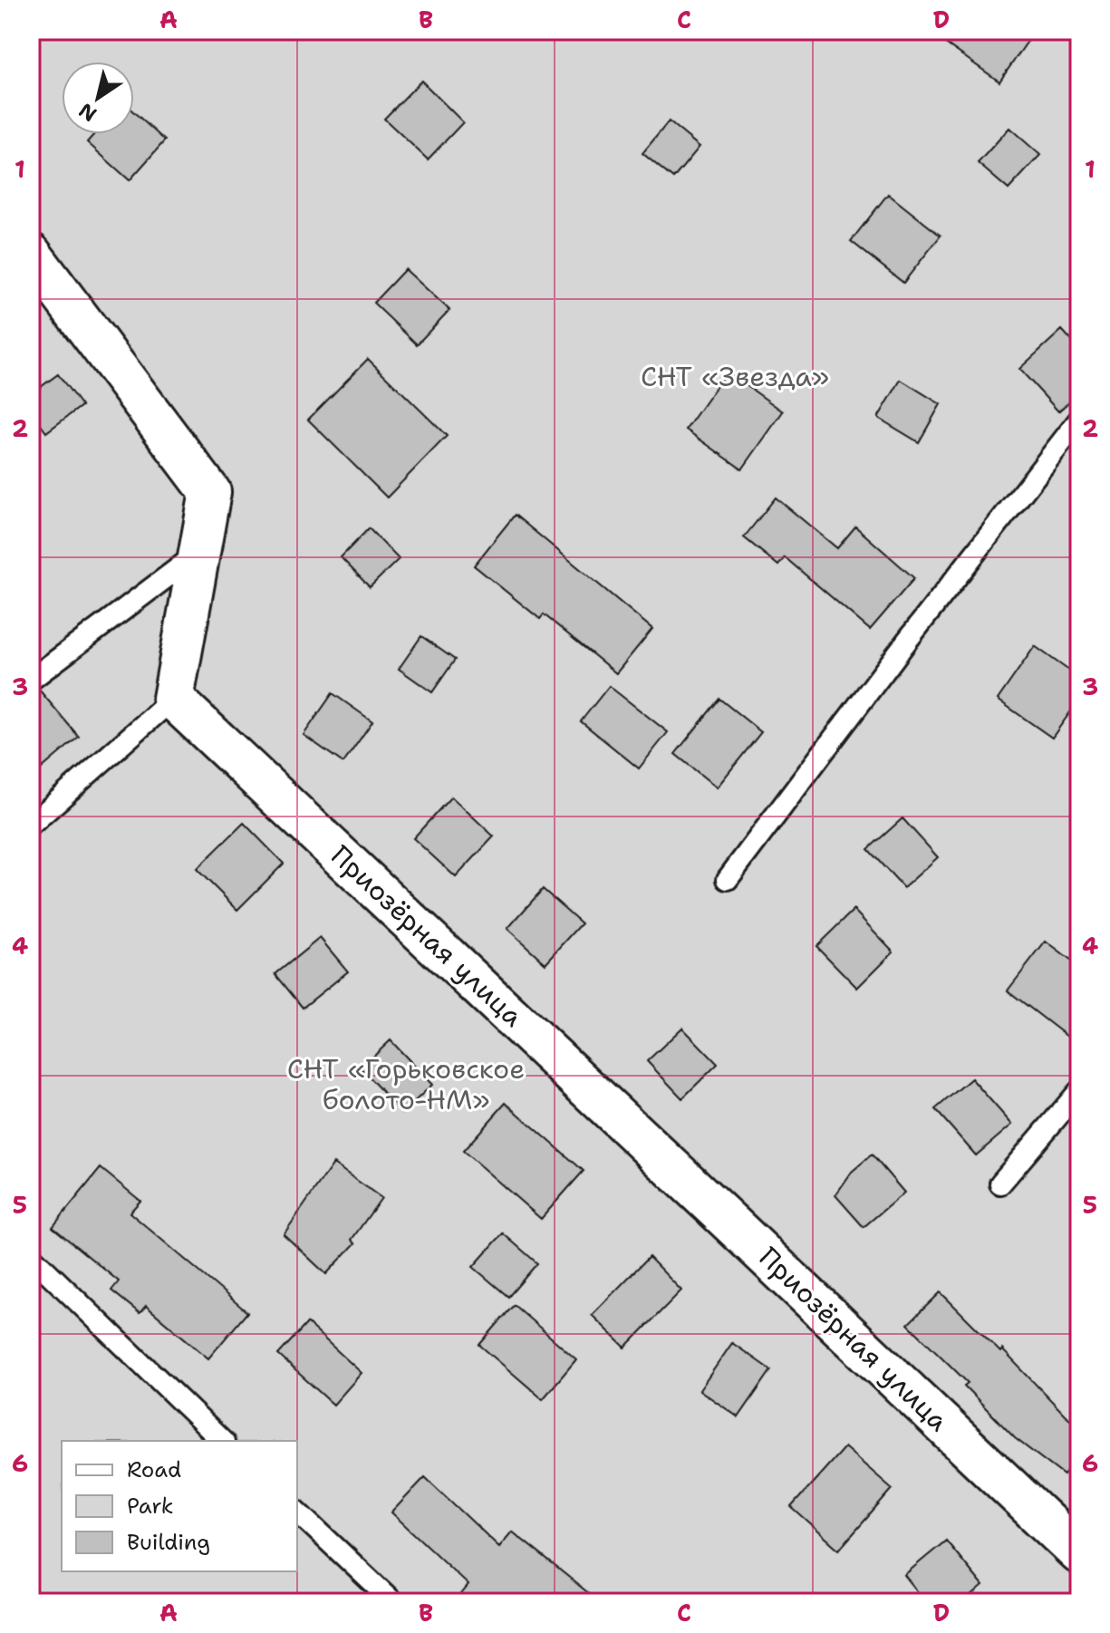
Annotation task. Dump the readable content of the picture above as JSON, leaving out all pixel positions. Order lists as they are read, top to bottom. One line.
{"streets":{"street":["Приозёрная улица"]},"parks":["СНТ «Звезда»","СНТ «Горьковское болото-НМ»"],"legend":["Road","Park","Building"],"north":"bottom left","grid":{"columns":["A","B","C","D"],"rows":["1","2","3","4","5","6"]}}
